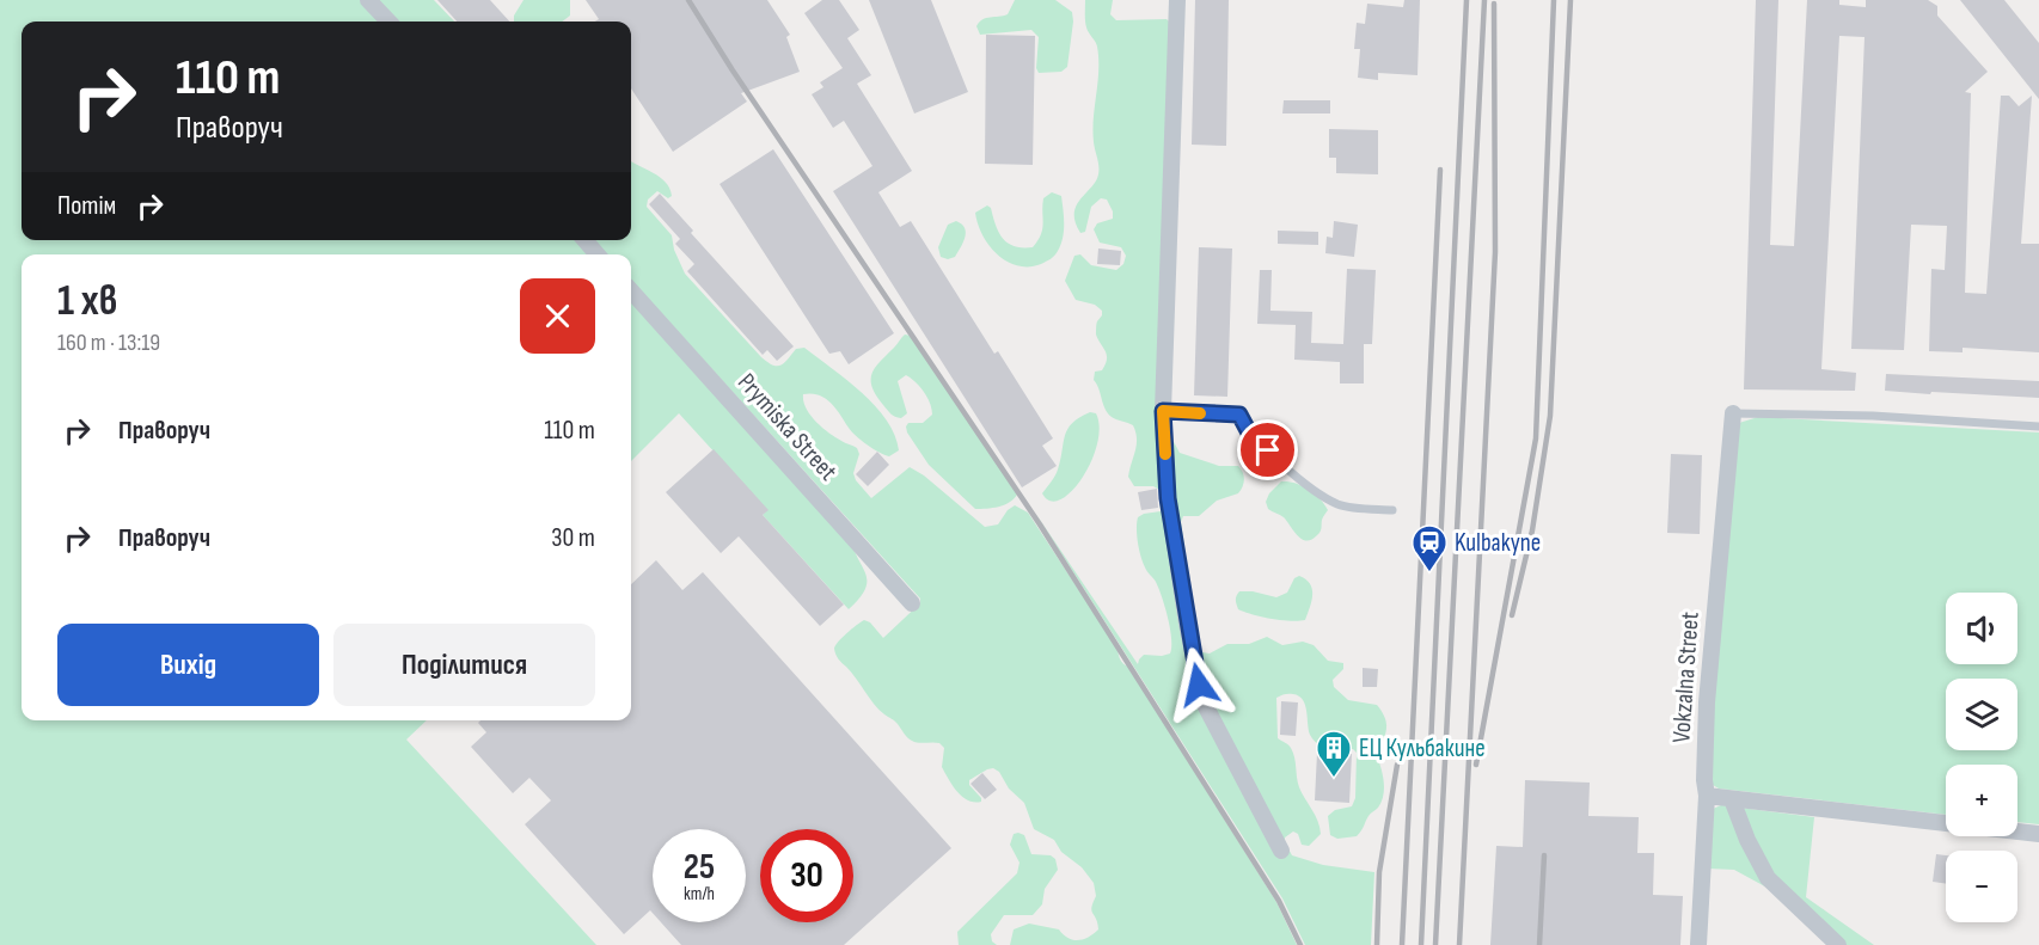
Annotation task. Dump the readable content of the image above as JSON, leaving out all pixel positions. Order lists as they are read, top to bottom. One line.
{"streets":{"street":["Prymiska Street","Vokzalna Street"]},"places":{"station":["Kulbakyne"],"building":["ЕЦ Кульбакине"]},"page":{"turn":["110 m","Праворуч"],"then":"Потім","heading":["1 хв","160 m · 13:19"],"list":[{"name":"Праворуч","value":"110 m"},{"name":"Праворуч","value":"30 m"}],"map_buttons":["+","−"],"buttons":["Вихід","Поділитися"],"speed":"25 km/h","limit":"30"}}
